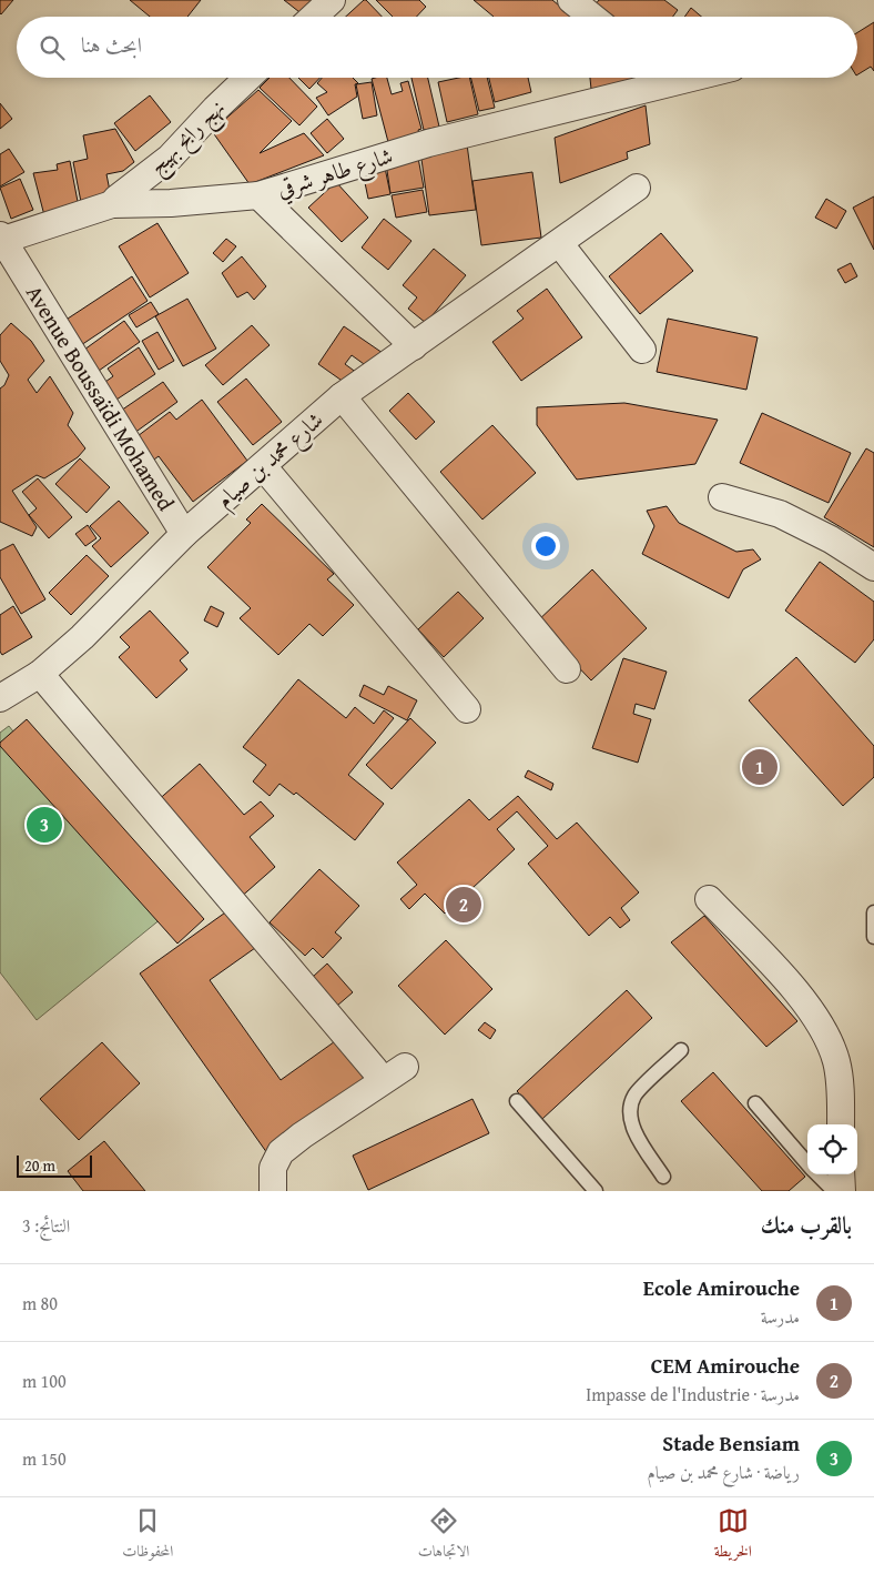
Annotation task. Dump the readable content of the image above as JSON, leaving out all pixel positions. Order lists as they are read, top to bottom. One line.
{"streets":{"street":["نهج رابح بهيج","شارع طاهر شرقي","Avenue Boussaïdi Mohamed","شارع محمد بن صيام"]},"crossings":[["نهج رابح بهيج","شارع طاهر شرقي"],["شارع طاهر شرقي","Avenue Boussaïdi Mohamed"],["Avenue Boussaïdi Mohamed","شارع محمد بن صيام"]],"scale_bar":"20 m","page":{"search":"ابحث هنا","pins":["1","3","2"],"scale":"20 m","heading":["بالقرب منك","النتائج: 3"],"list":[{"mark":"1","name":"Ecole Amirouche","note":"مدرسة","value":"80 m"},{"mark":"2","name":"CEM Amirouche","note":"مدرسة · Impasse de l'Industrie","value":"100 m"},{"mark":"3","name":"Stade Bensiam","note":"رياضة · شارع محمد بن صيام","value":"150 m"}],"nav":["الخريطة","الاتجاهات","المحفوظات"]}}
